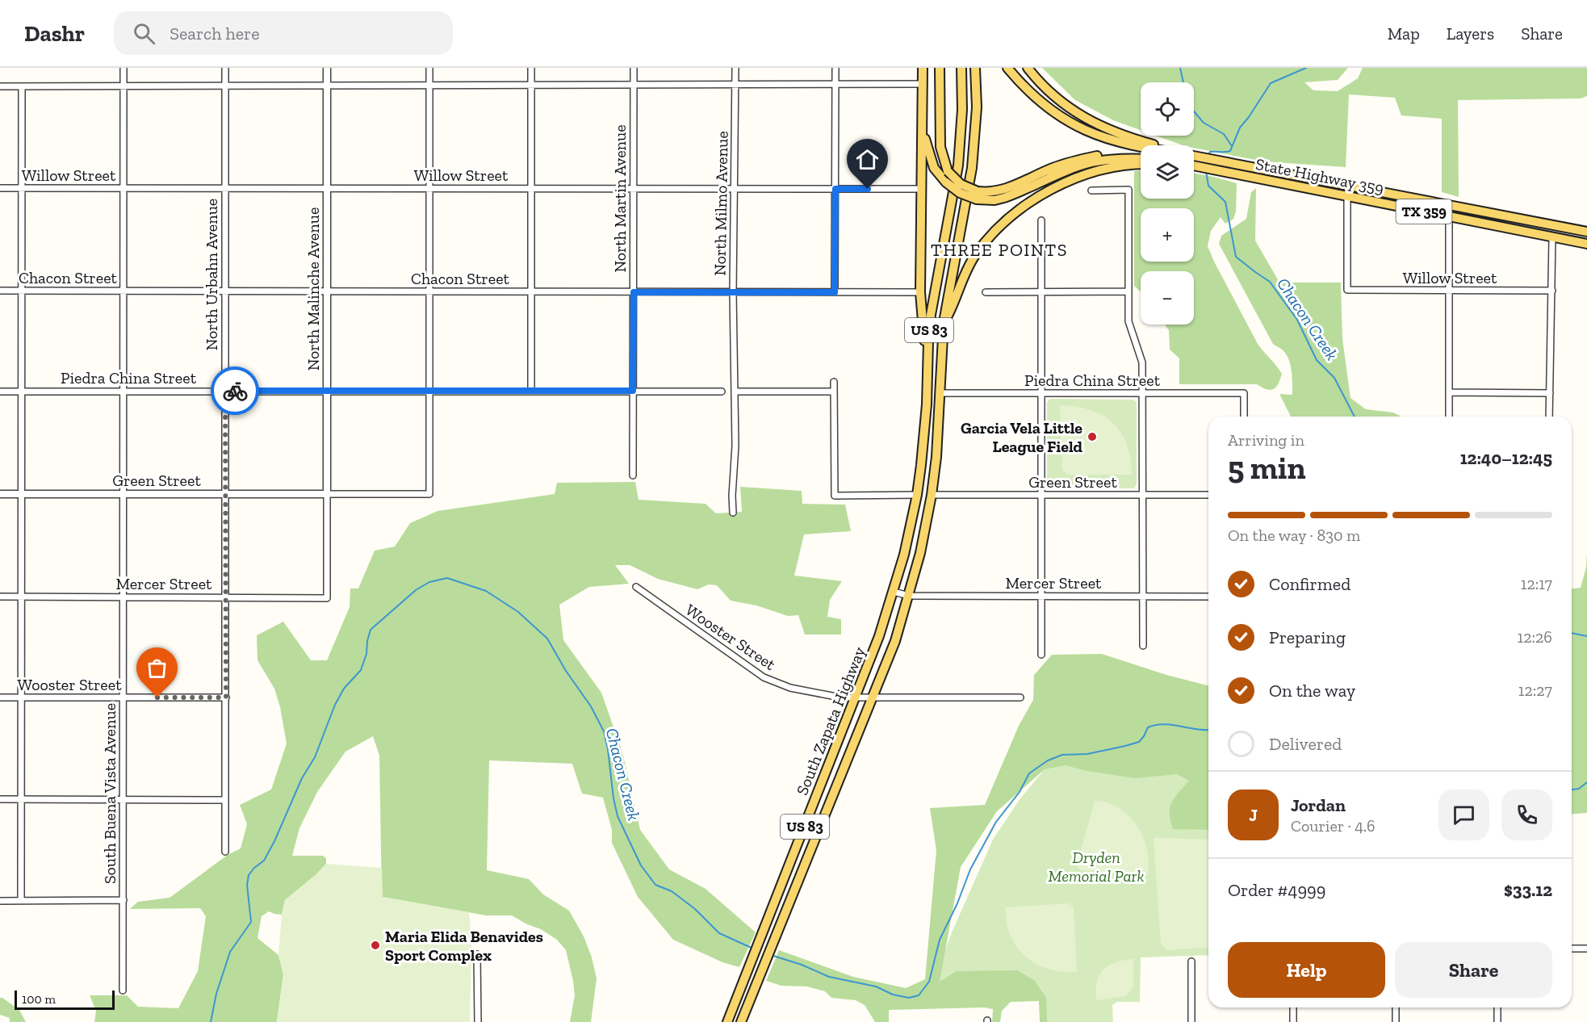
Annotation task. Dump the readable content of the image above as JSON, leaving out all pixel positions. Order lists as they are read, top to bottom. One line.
{"streets":{"main road":["State Highway 359","TX 359","US 83","South Zapata Highway"],"street":["Willow Street","North Martin Avenue","North Milmo Avenue","North Urbahn Avenue","Chacon Street","North Malinche Avenue","Piedra China Street","Green Street","Mercer Street","Wooster Street","South Buena Vista Avenue"]},"crossings":[["Willow Street","State Highway 359"],["Willow Street","North Martin Avenue"],["Willow Street","North Milmo Avenue"],["Willow Street","North Urbahn Avenue"],["Willow Street","North Malinche Avenue"],["Willow Street","South Buena Vista Avenue"],["North Martin Avenue","Chacon Street"],["North Martin Avenue","Piedra China Street"],["North Milmo Avenue","Chacon Street"],["North Urbahn Avenue","Chacon Street"],["North Urbahn Avenue","Piedra China Street"],["North Urbahn Avenue","Green Street"],["North Urbahn Avenue","Mercer Street"],["North Urbahn Avenue","Wooster Street"],["Chacon Street","North Malinche Avenue"],["Chacon Street","South Buena Vista Avenue"],["North Malinche Avenue","Piedra China Street"],["North Malinche Avenue","Green Street"],["North Malinche Avenue","Mercer Street"],["US 83","Piedra China Street"],["US 83","Green Street"],["US 83","Mercer Street"],["US 83","South Zapata Highway"],["Piedra China Street","Green Street"],["Piedra China Street","South Buena Vista Avenue"],["Green Street","South Buena Vista Avenue"],["Mercer Street","South Zapata Highway"],["Mercer Street","South Buena Vista Avenue"],["Wooster Street","South Zapata Highway"],["Wooster Street","South Buena Vista Avenue"]],"districts":["THREE POINTS"],"water":["Chacon Creek"],"parks":["Dryden Memorial Park"],"places":["Garcia Vela Little League Field","Maria Elida Benavides Sport Complex"],"scale_bar":"100 m","page":{"header":"Dashr","search":"Search here","nav":["Map","Layers","Share"],"map_buttons":["+","−"],"heading":["5 min","Arriving in","12:40–12:45"],"panel":["Jordan","Courier · 4.6","Order #4999","$33.12"],"bar":"On the way · 830 m","list":[["Confirmed","12:17"],["Preparing","12:26"],["On the way","12:27"],"Delivered"],"round":"J","buttons":["Help","Share"],"scale":"100 m"}}
